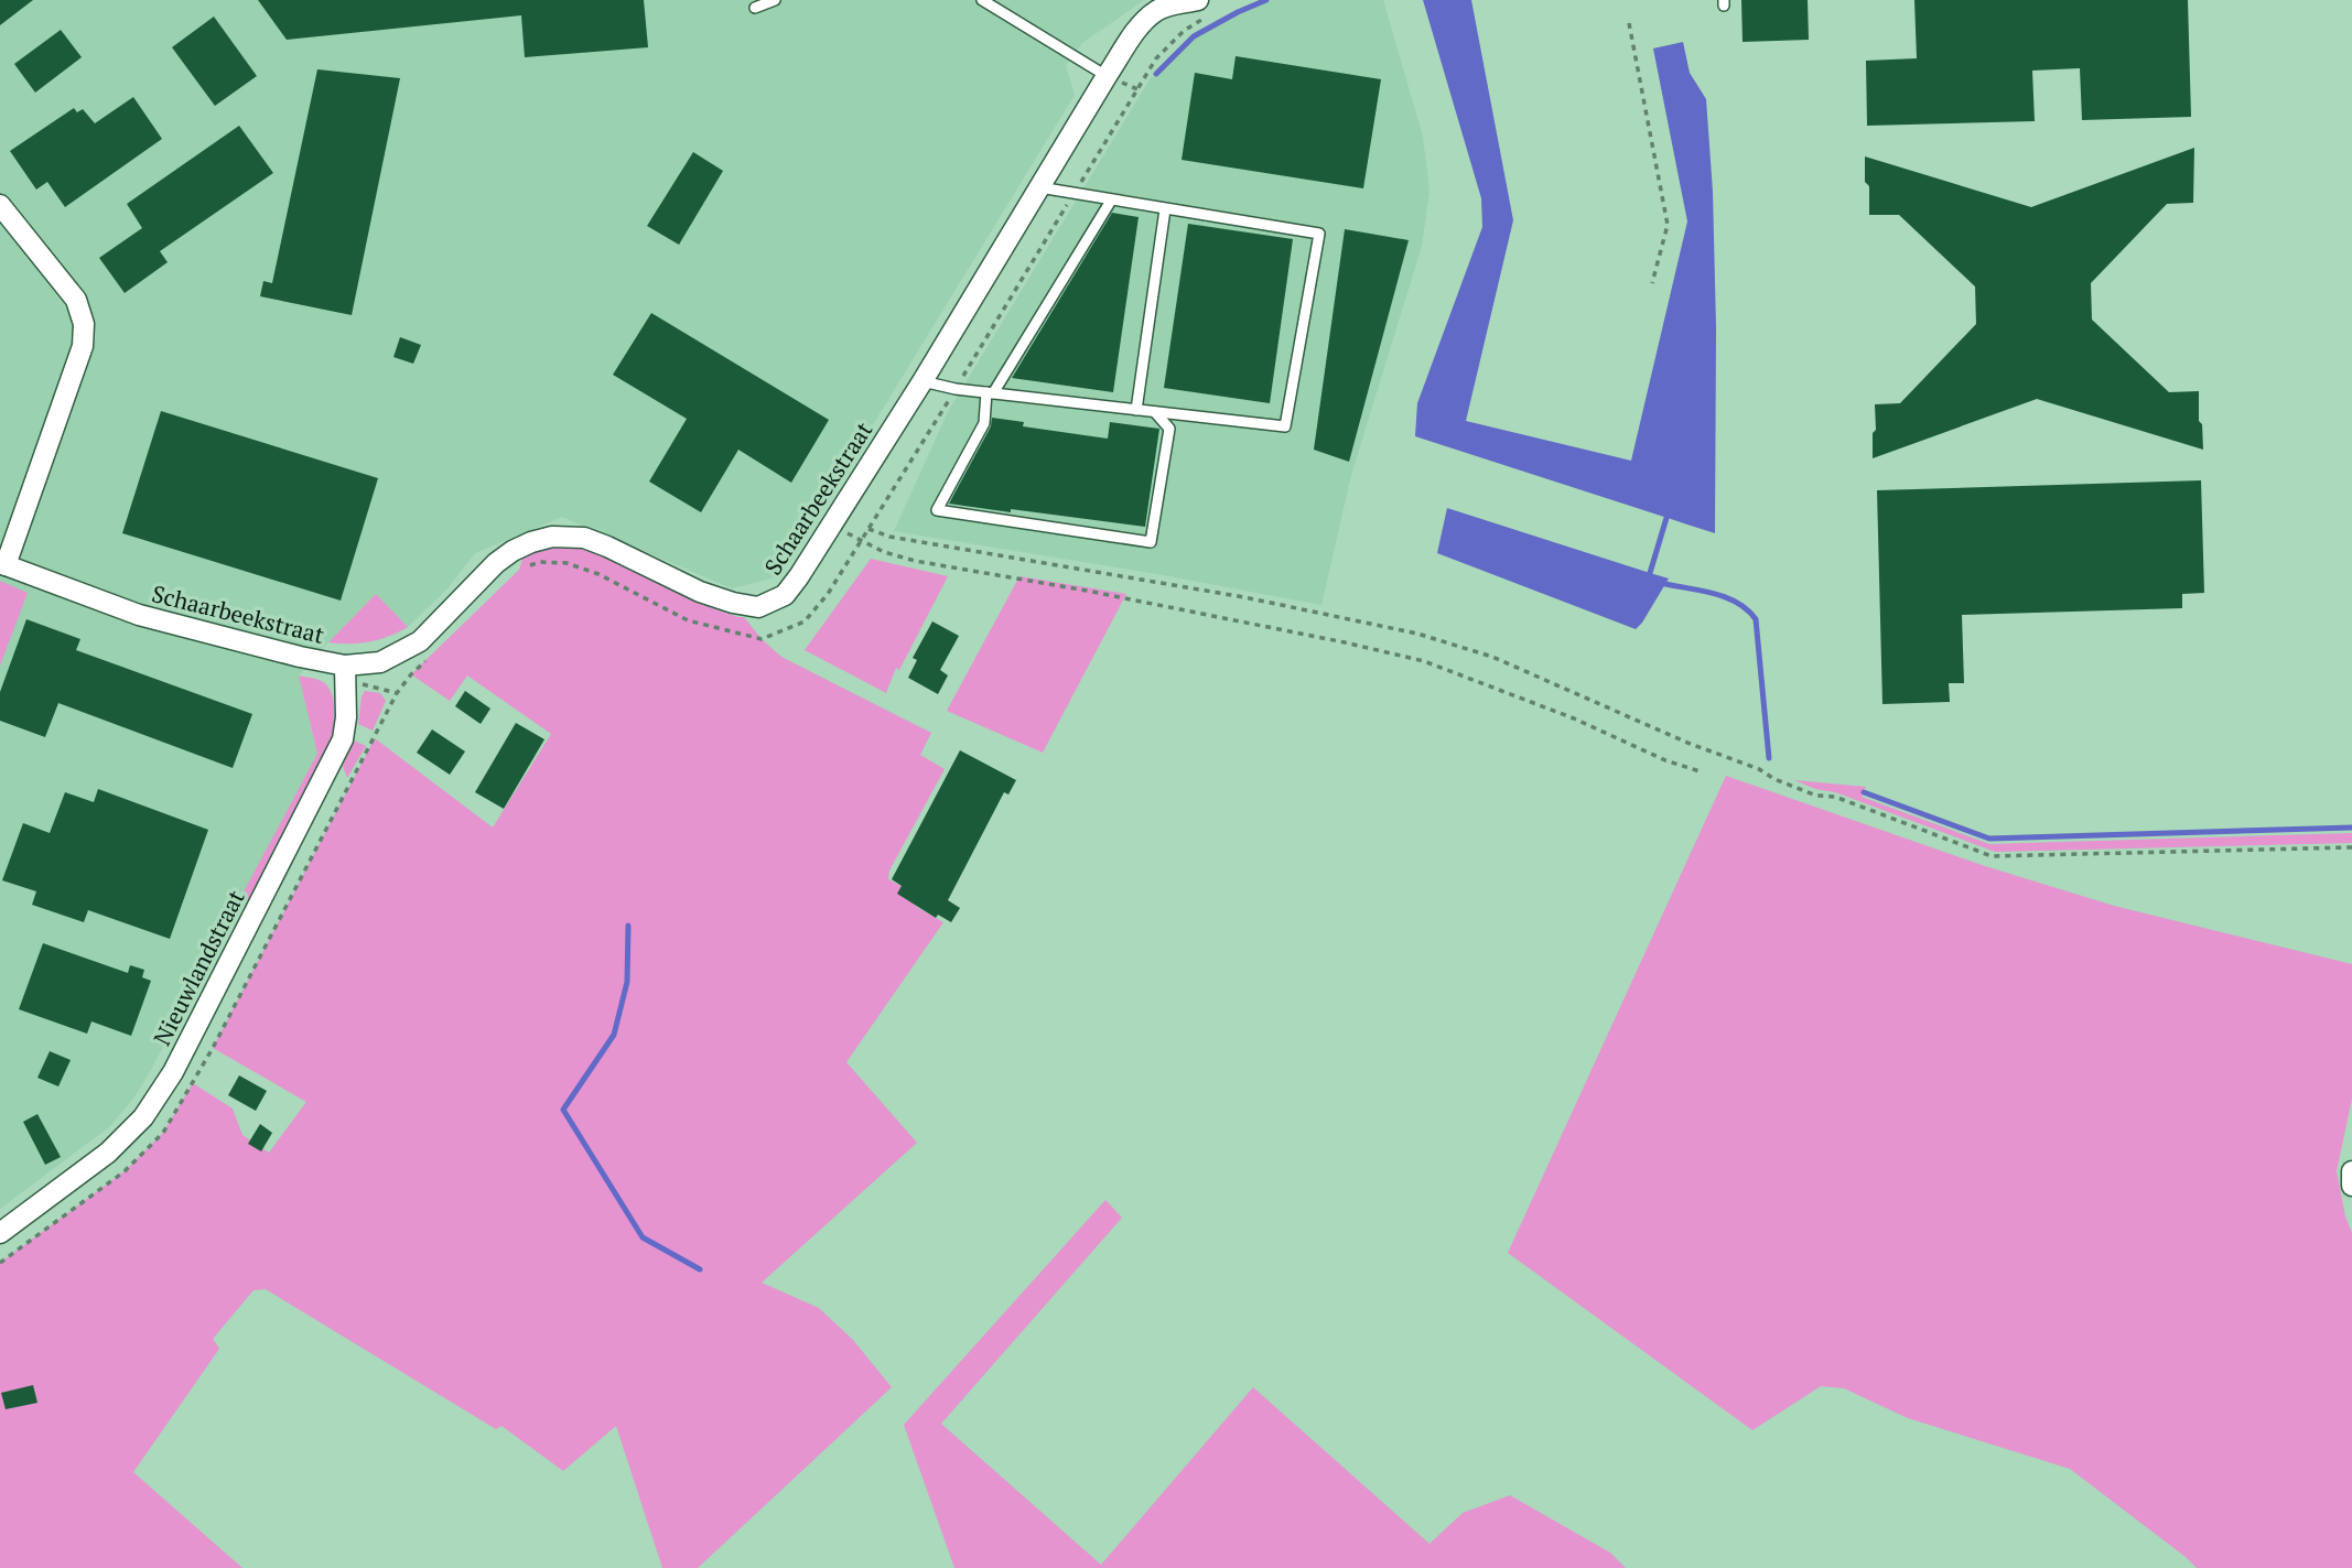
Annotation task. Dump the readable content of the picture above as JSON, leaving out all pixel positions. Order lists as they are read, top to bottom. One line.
{"streets":{"street":["Schaarbeekstraat","Nieuwlandstraat"]},"crossings":[["Schaarbeekstraat","Nieuwlandstraat"]]}
